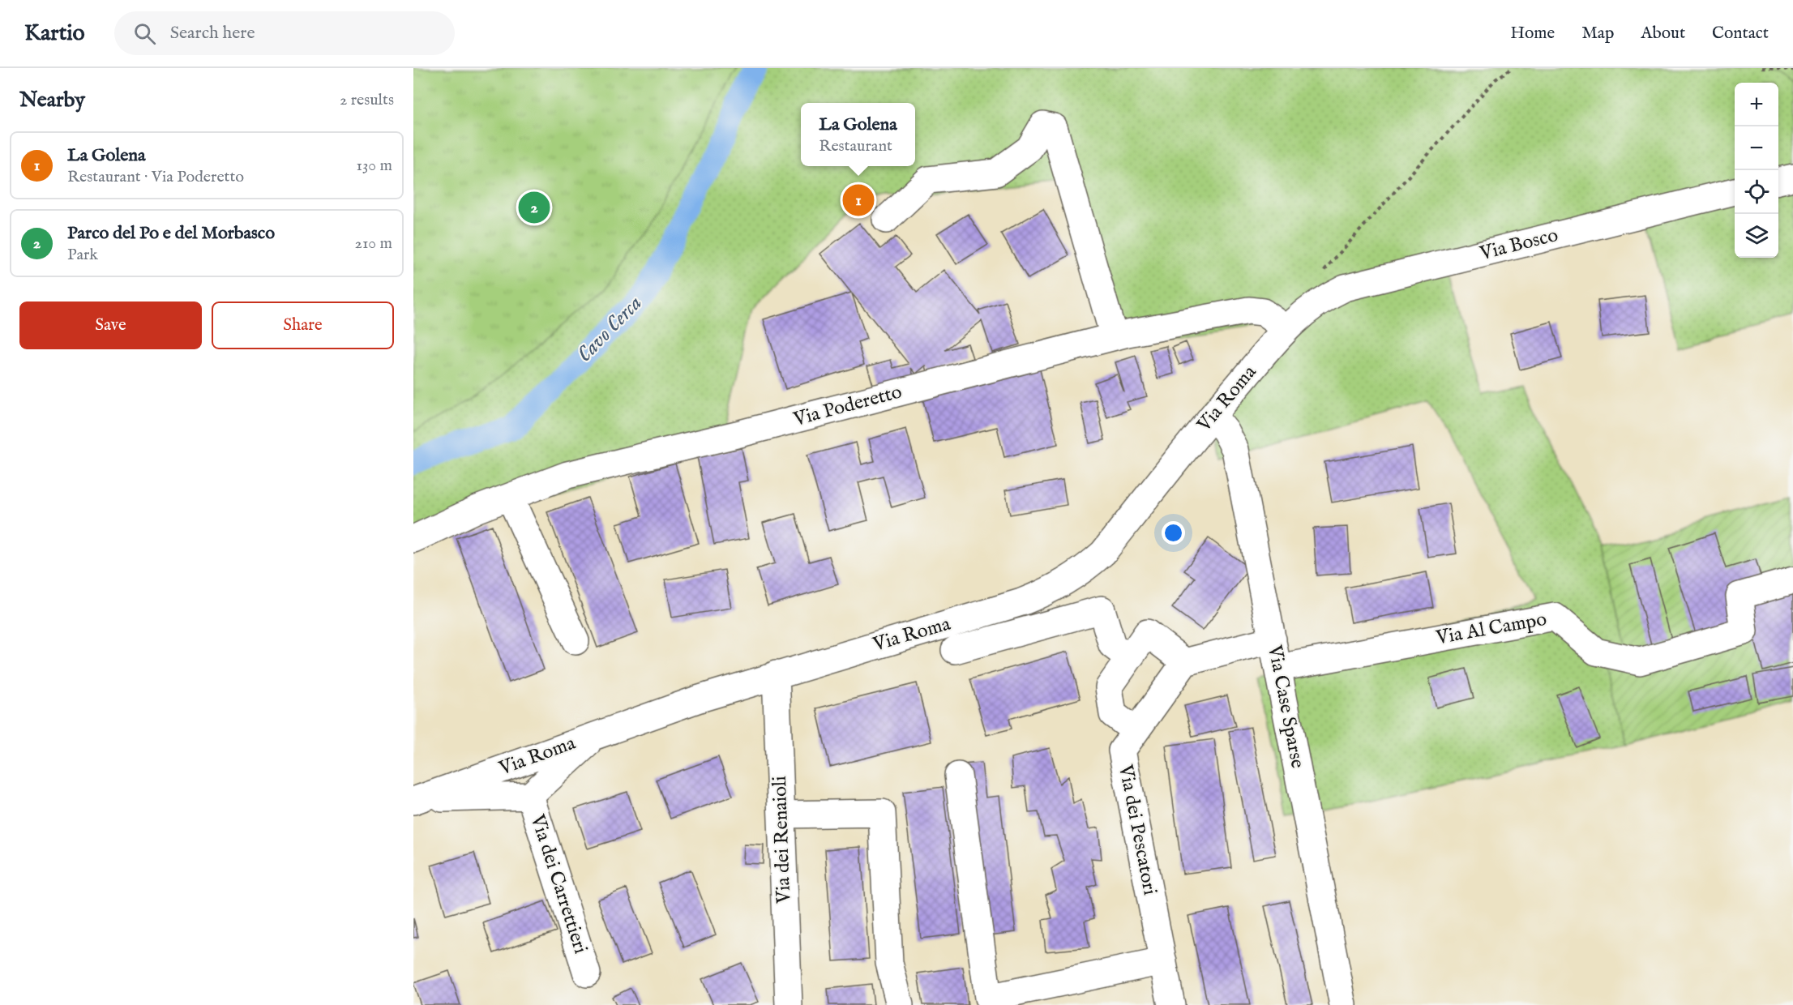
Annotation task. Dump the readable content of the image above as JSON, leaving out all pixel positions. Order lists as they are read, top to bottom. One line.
{"streets":{"street":["Via Bosco","Via Roma","Via Poderetto","Via Al Campo","Via Case Sparse","Via dei Pescatori","Via dei Renaioli","Via dei Carrettieri"]},"crossings":[["Via Bosco","Via Roma"],["Via Bosco","Via Poderetto"],["Via Roma","Via Poderetto"],["Via Roma","Via Case Sparse"],["Via Roma","Via dei Renaioli"],["Via Roma","Via dei Carrettieri"],["Via Al Campo","Via Case Sparse"]],"water":["Cavo Cerca"],"page":{"header":"Kartio","search":"Search here","nav":["Home","Map","About","Contact"],"heading":["Nearby","2 results"],"map_buttons":["+","−"],"popup":["La Golena","Restaurant"],"list":[{"mark":"1","name":"La Golena","note":"Restaurant · Via Poderetto","value":"130 m"},{"mark":"2","name":"Parco del Po e del Morbasco","note":"Park","value":"210 m"}],"pins":["1","2"],"buttons":["Save","Share"]}}
